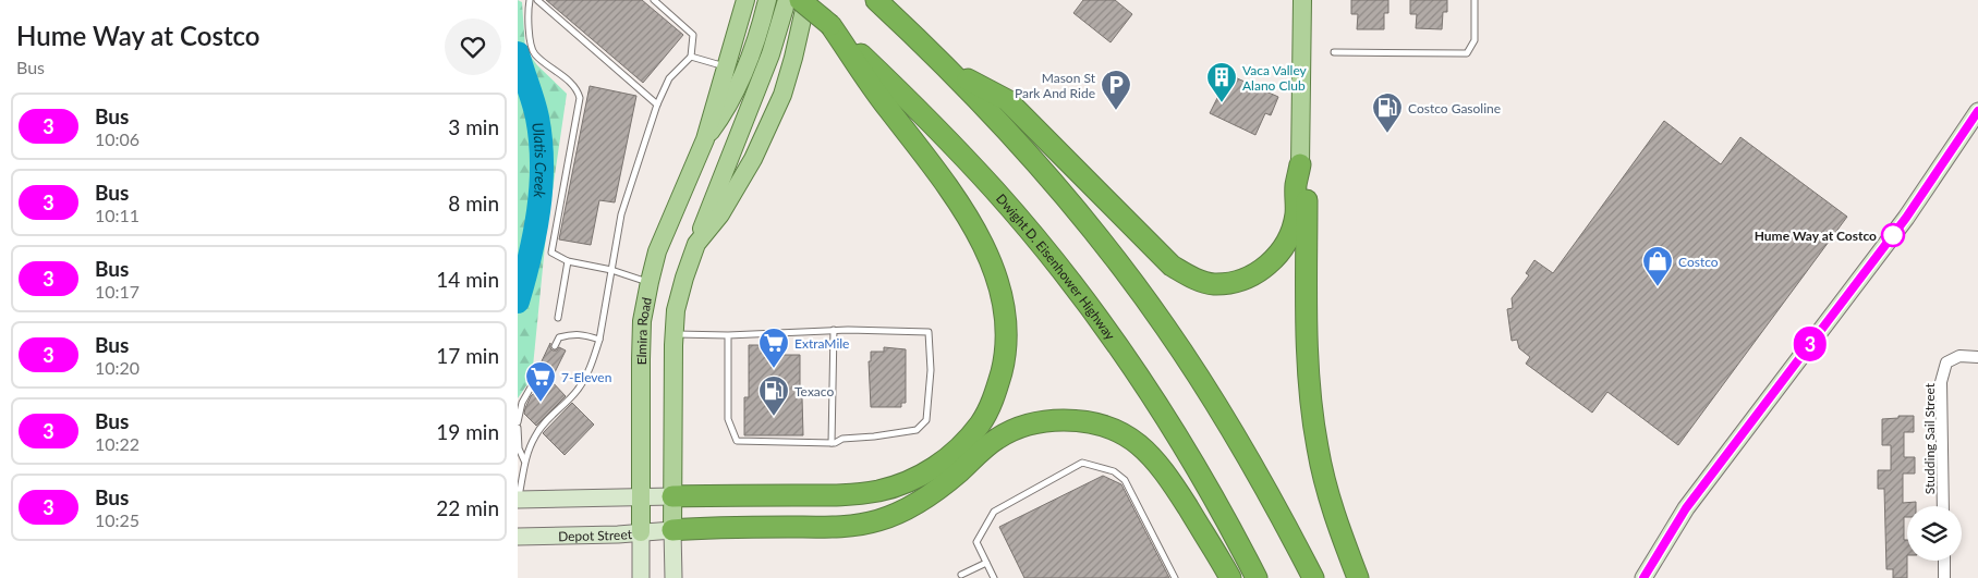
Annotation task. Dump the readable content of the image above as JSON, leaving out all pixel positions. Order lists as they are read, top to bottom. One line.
{"streets":{"highway":["Dwight D. Eisenhower Highway"],"main road":["Elmira Road"],"street":["Studding Sail Street","Depot Street"]},"crossings":[["Elmira Road","Depot Street"]],"water":["Ulatis Creek"],"places":{"building":["Vaca Valley Alano Club"],"parking":["Mason St Park And Ride"],"fuel station":["Costco Gasoline","Texaco"],"other":["Hume Way at Costco"],"shop":["Costco"],"supermarket":["ExtraMile","7-Eleven"]},"lines":["bus line 3"],"page":{"heading":["Hume Way at Costco","Bus"],"on_map":"3","list":[{"mark":"3","name":"Bus","note":"10:06","value":"3 min"},{"mark":"3","name":"Bus","note":"10:11","value":"8 min"},{"mark":"3","name":"Bus","note":"10:17","value":"14 min"},{"mark":"3","name":"Bus","note":"10:20","value":"17 min"},{"mark":"3","name":"Bus","note":"10:22","value":"19 min"},{"mark":"3","name":"Bus","note":"10:25","value":"22 min"}]}}
